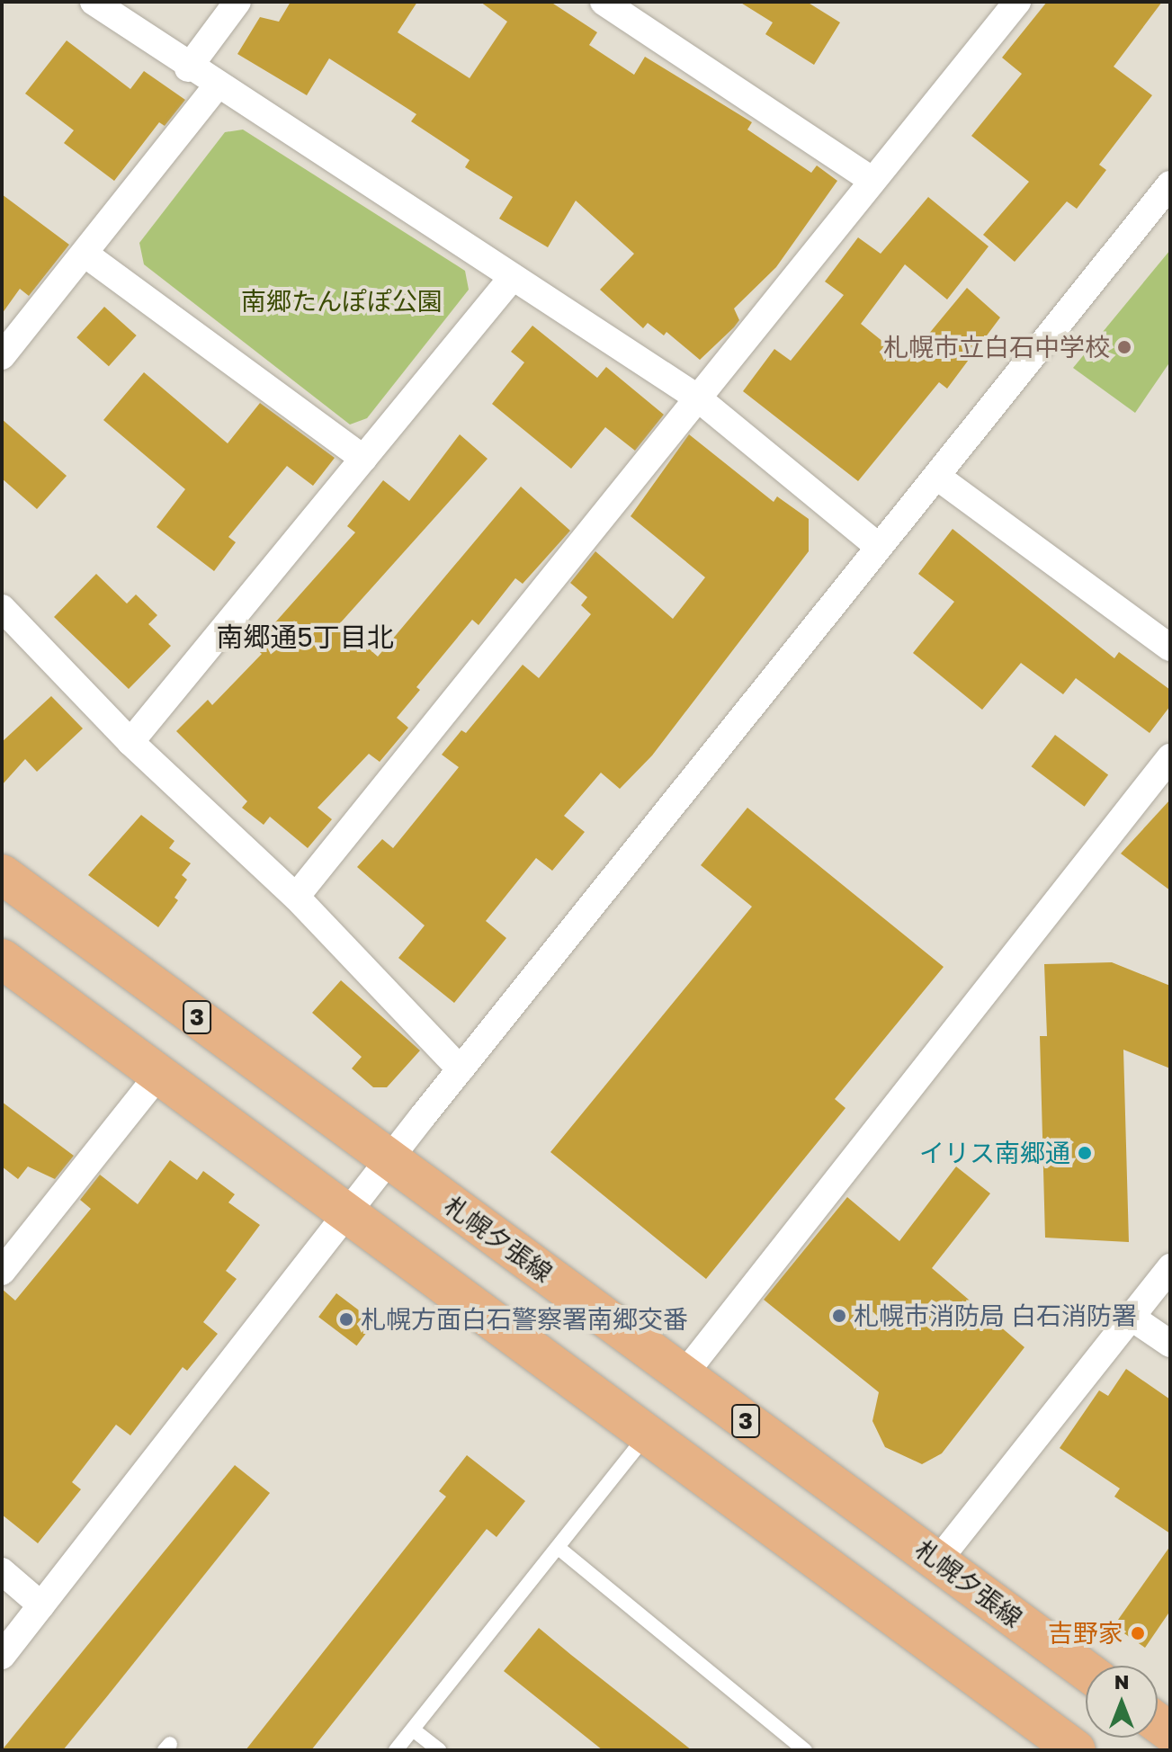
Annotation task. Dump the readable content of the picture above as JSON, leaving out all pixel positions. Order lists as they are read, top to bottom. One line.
{"streets":{"main road":["3","札幌夕張線"]},"districts":["南郷通5丁目北"],"parks":["南郷たんぽぽ公園"],"places":["札幌市立白石中学校","イリス南郷通","札幌市消防局 白石消防署","札幌方面白石警察署南郷交番","吉野家"],"north":"top"}
